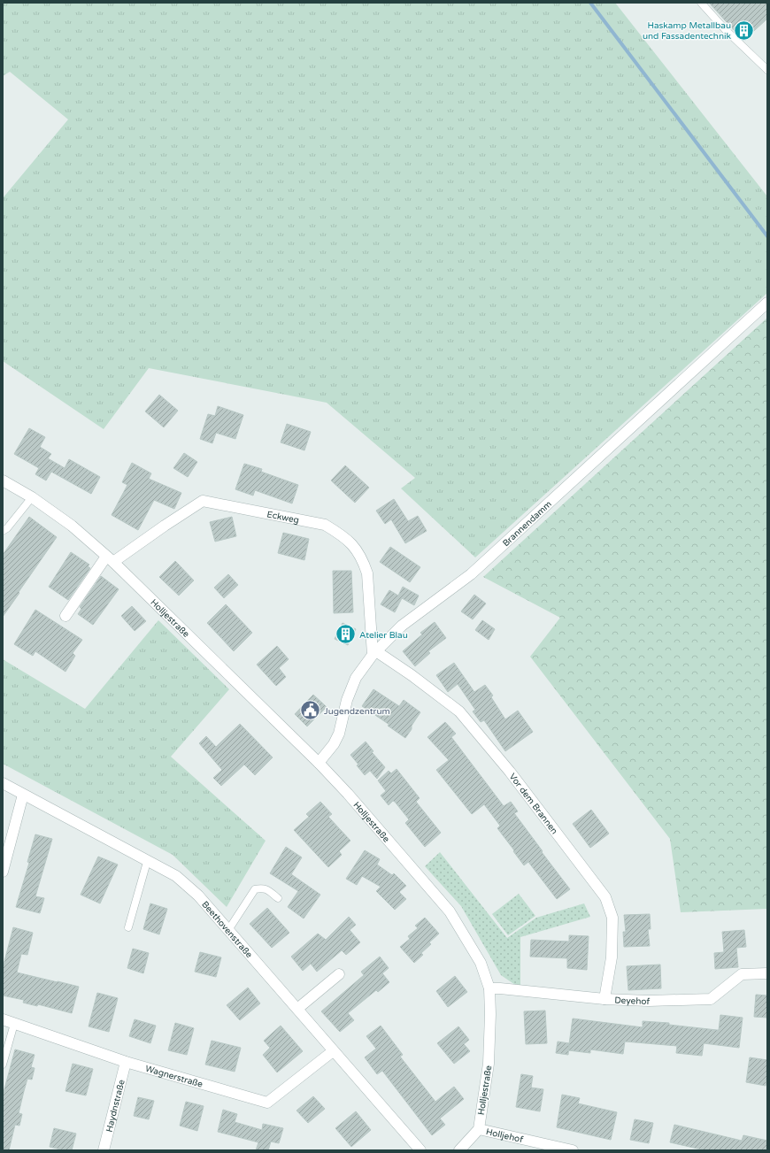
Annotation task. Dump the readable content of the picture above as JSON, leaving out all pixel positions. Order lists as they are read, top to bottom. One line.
{"streets":{"street":["Eckweg","Brannendamm","Holljestraße","Vor dem Brannen","Beethovenstraße","Deyehof","Wagnerstraße","Haydnstraße","Holljehof"]},"crossings":[["Eckweg","Brannendamm"],["Eckweg","Holljestraße"],["Eckweg","Vor dem Brannen"],["Brannendamm","Holljestraße"],["Brannendamm","Vor dem Brannen"],["Holljestraße","Deyehof"],["Holljestraße","Holljehof"],["Vor dem Brannen","Deyehof"],["Beethovenstraße","Wagnerstraße"],["Wagnerstraße","Haydnstraße"]],"places":{"building":["Haskamp Metallbau und Fassadentechnik","Atelier Blau"],"public building":["Jugendzentrum"]}}
